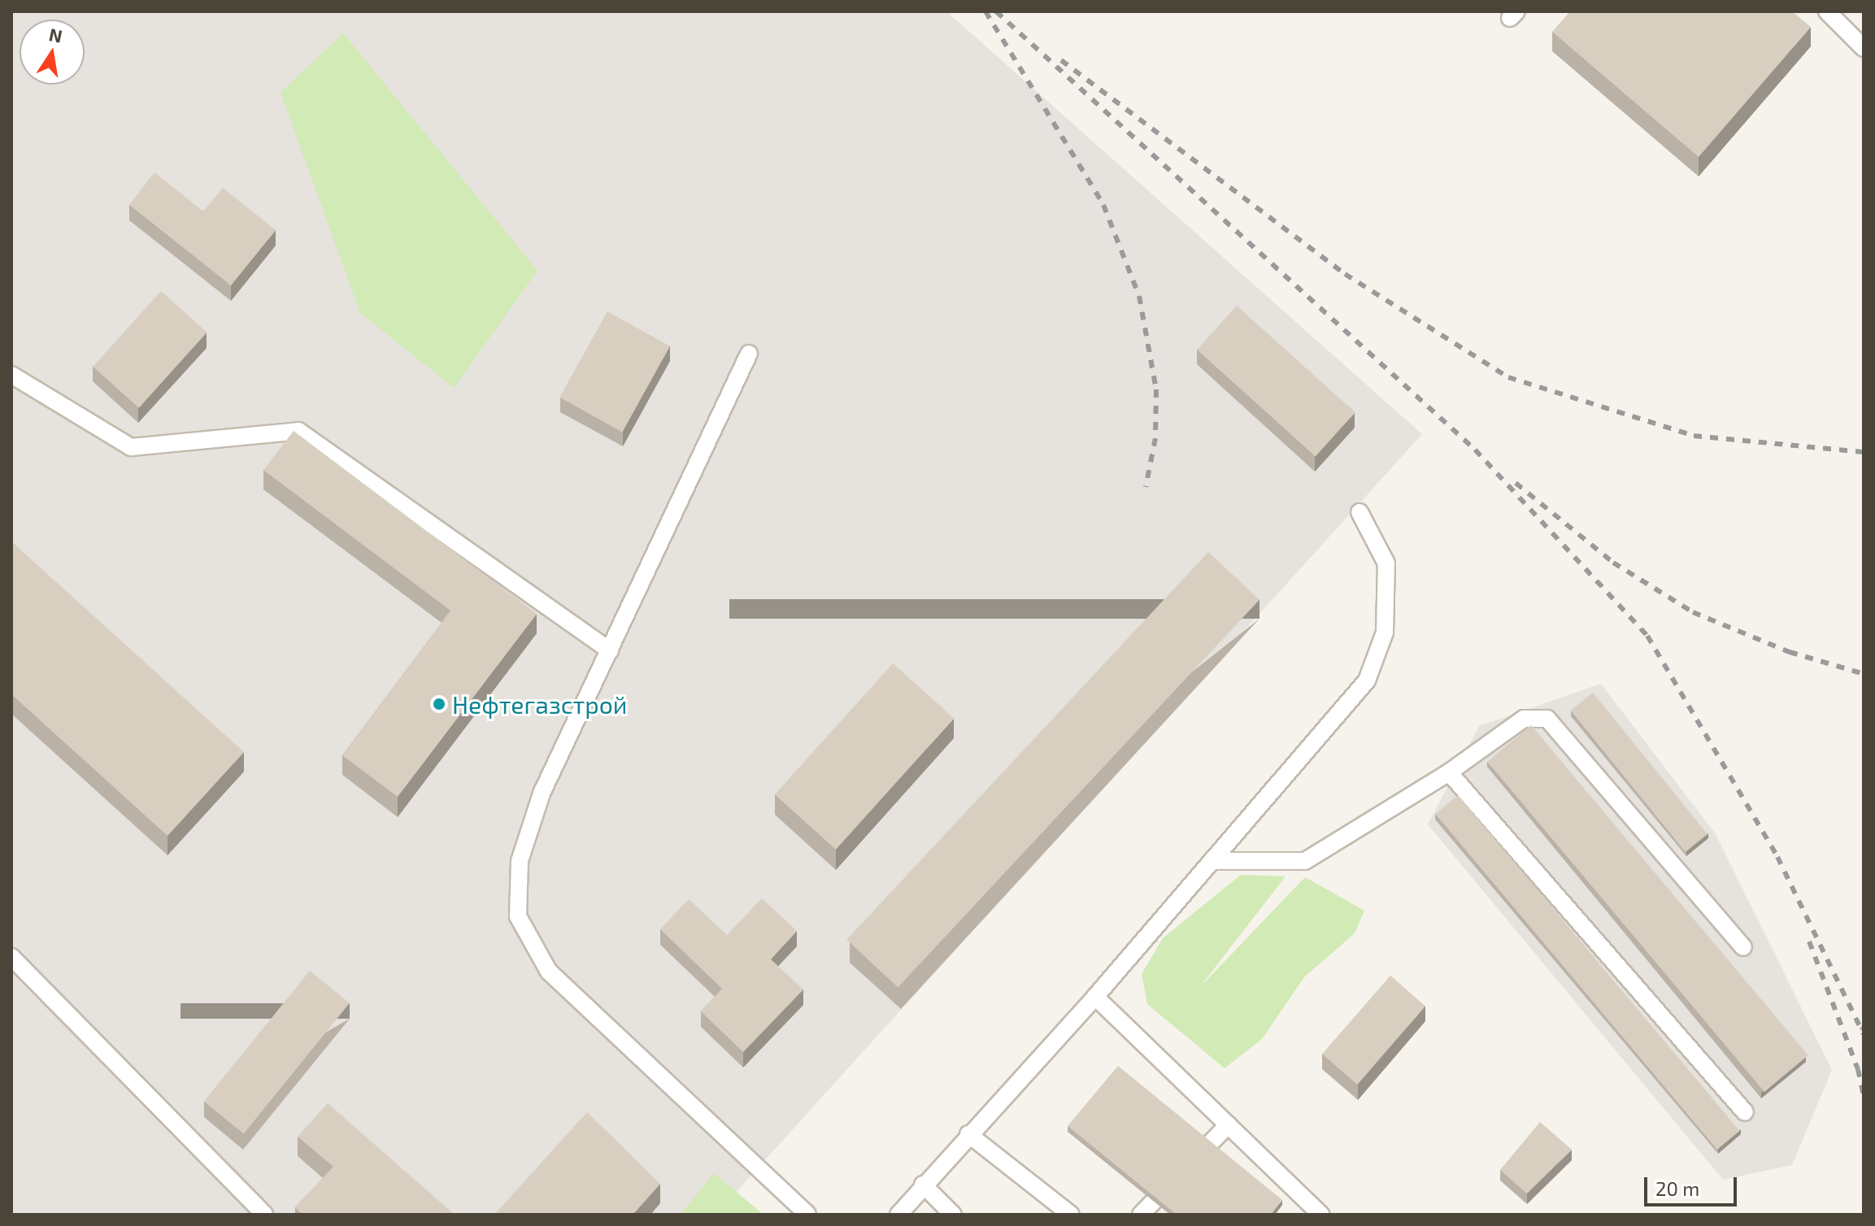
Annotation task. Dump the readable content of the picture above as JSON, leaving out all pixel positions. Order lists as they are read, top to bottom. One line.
{"places":["Нефтегазстрой"],"scale_bar":"20 m","north":"top"}
